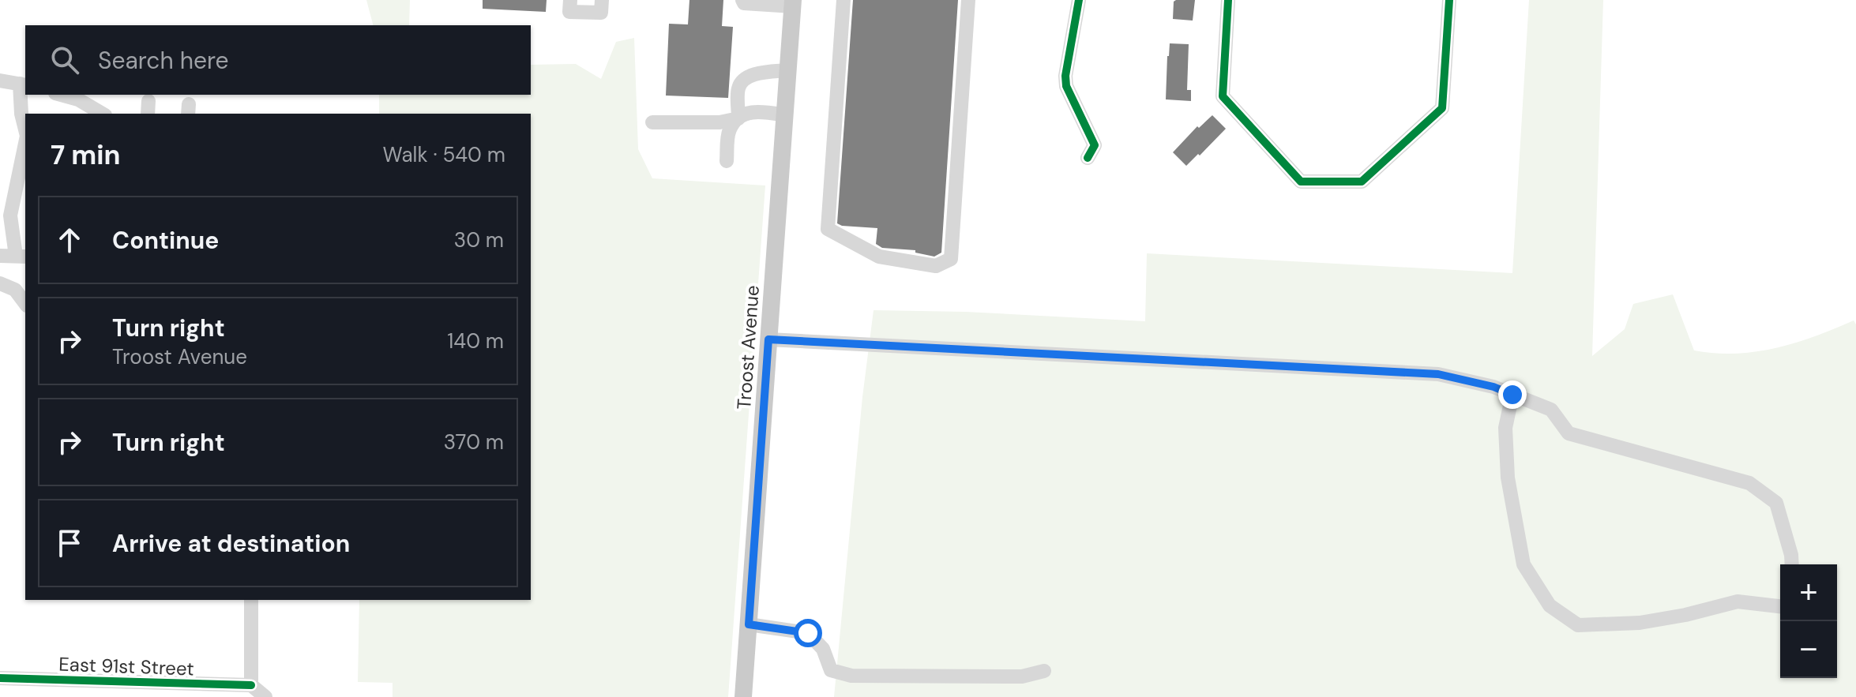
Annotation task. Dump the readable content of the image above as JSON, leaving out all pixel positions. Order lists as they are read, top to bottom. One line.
{"streets":{"main road":["Troost Avenue"],"street":["East 91st Street"]},"page":{"search":"Search here","heading":["7 min","Walk · 540 m"],"list":[["Continue","30 m"],["Turn right","Troost Avenue","140 m"],["Turn right","370 m"],"Arrive at destination"],"map_buttons":["+","−"]}}
